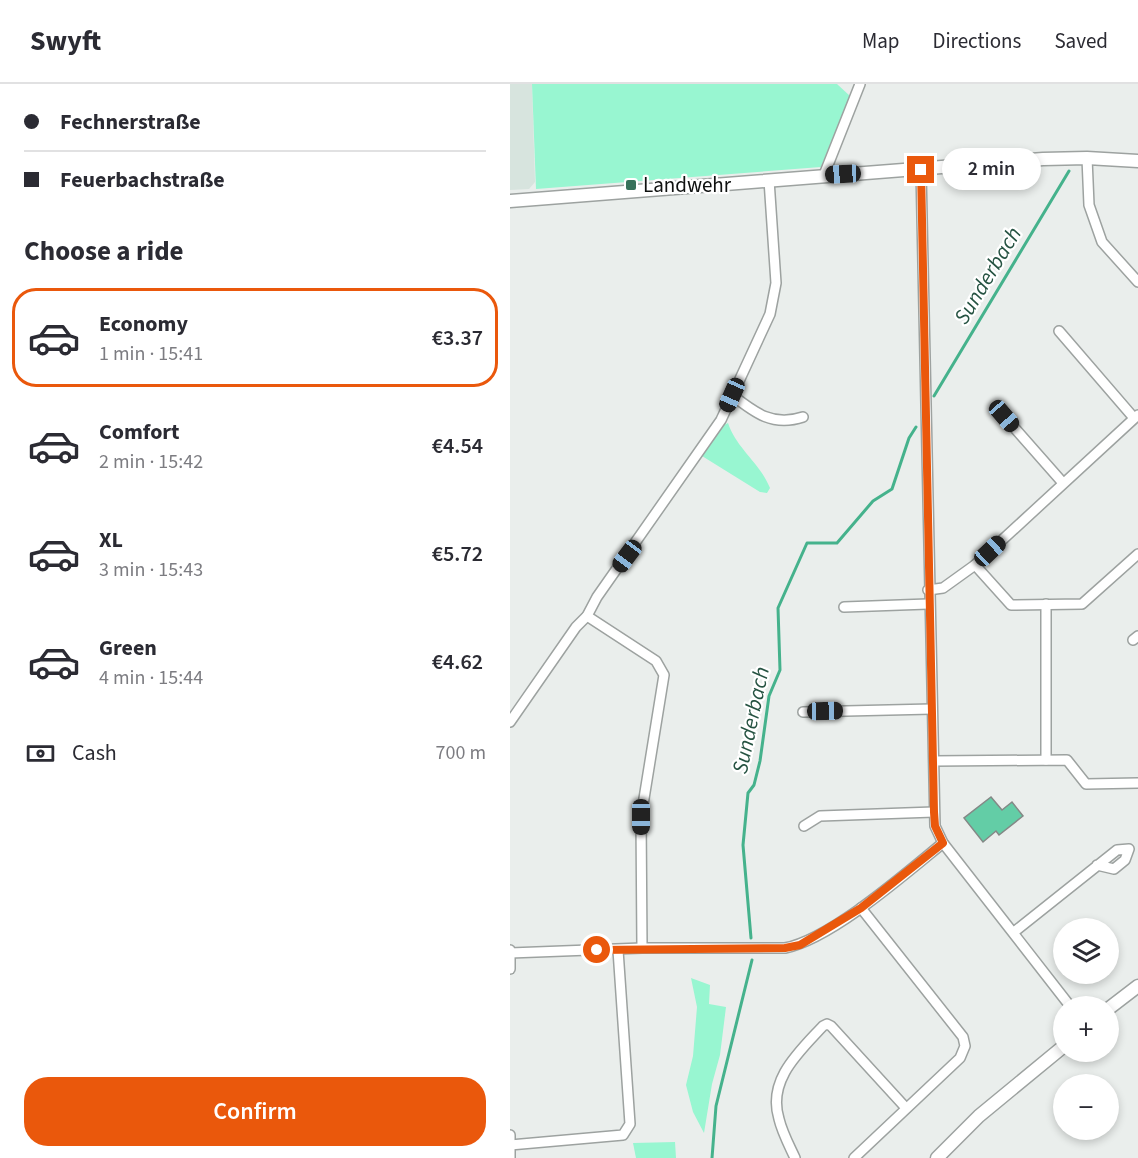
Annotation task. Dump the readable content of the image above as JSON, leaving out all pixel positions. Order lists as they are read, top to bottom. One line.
{"water":["Sunderbach"],"places":{"transit":["Landwehr"]},"page":{"header":"Swyft","nav":["Map","Directions","Saved"],"banner":["Fechnerstraße","Feuerbachstraße"],"bubble":"2 min","heading":"Choose a ride","list":[{"name":"Economy","note":"1 min · 15:41","value":"€3.37"},{"name":"Comfort","note":"2 min · 15:42","value":"€4.54"},{"name":"XL","note":"3 min · 15:43","value":"€5.72"},{"name":"Green","note":"4 min · 15:44","value":"€4.62"}],"pay":["Cash","700 m"],"map_buttons":["+","−"],"buttons":"Confirm"}}
